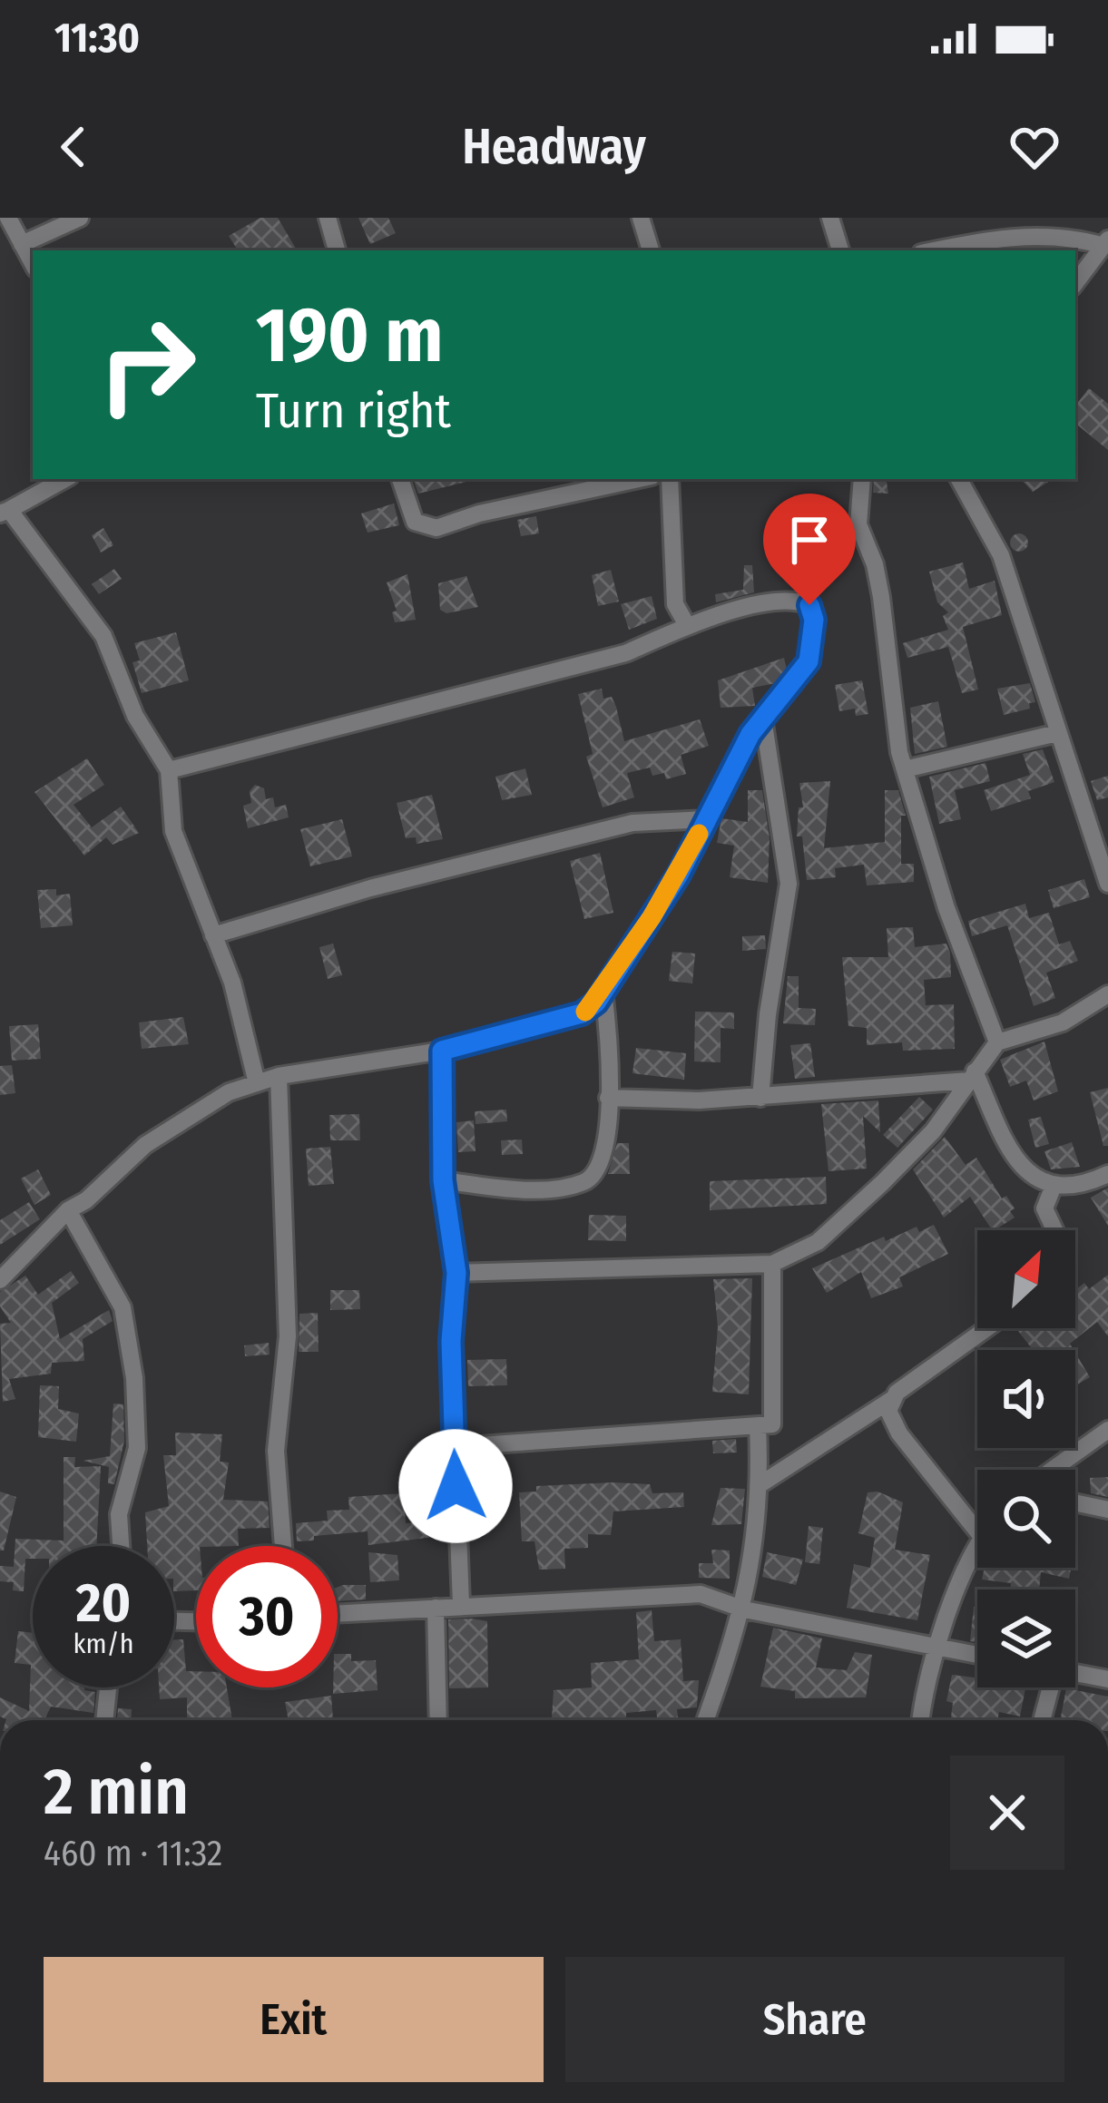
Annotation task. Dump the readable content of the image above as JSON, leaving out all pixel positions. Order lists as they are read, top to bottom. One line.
{"north":"top right","page":{"status":"11:30","header":"Headway","turn":["190 m","Turn right"],"speed":"20 km/h","limit":"30","heading":["2 min","460 m · 11:32"],"buttons":["Exit","Share"]}}
